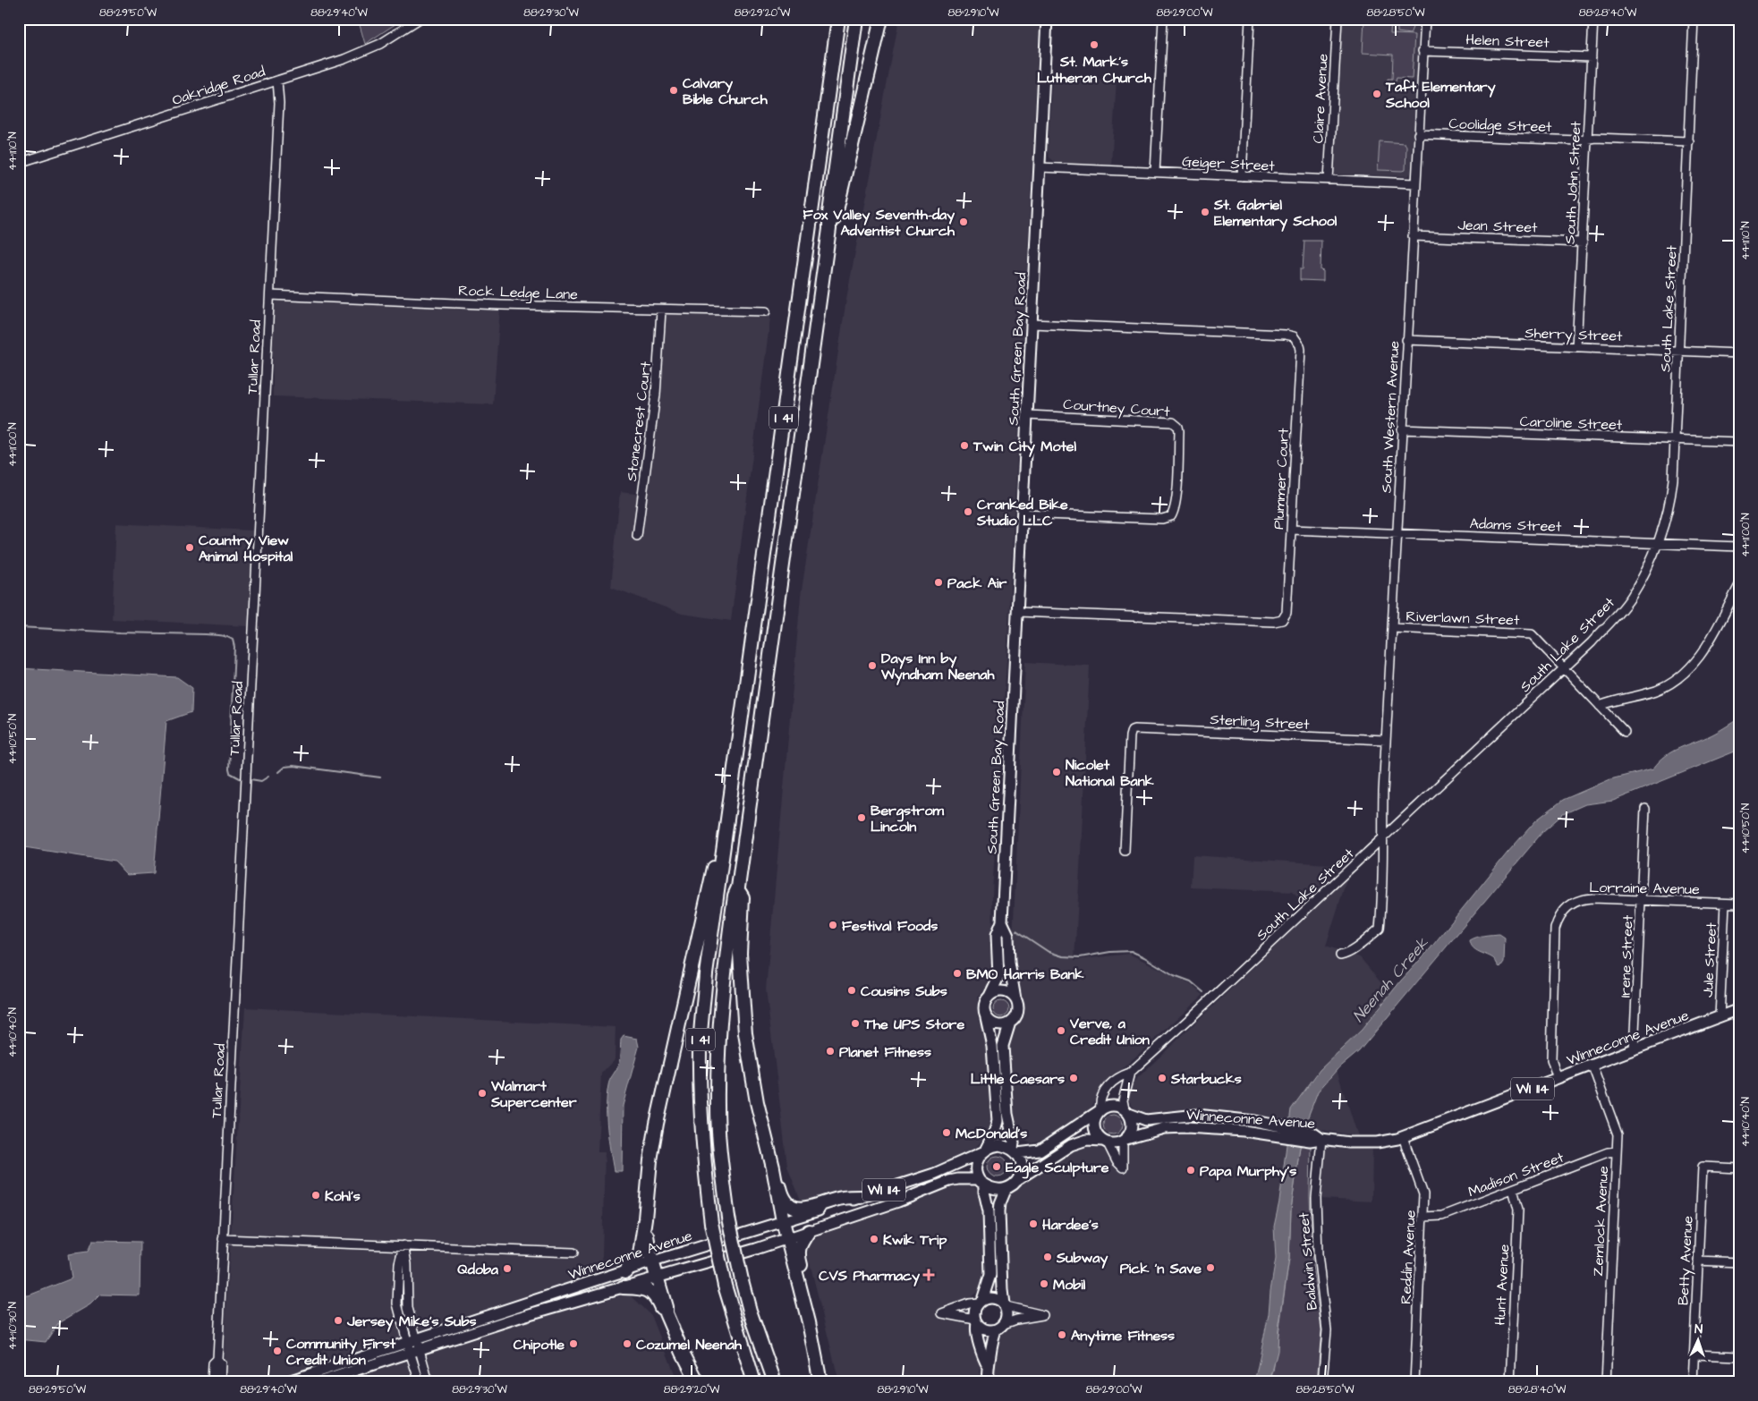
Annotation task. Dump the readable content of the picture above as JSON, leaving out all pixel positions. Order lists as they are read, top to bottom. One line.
{"streets":{"highway":["I 41"],"main road":["South Green Bay Road","Winneconne Avenue","WI 114"],"street":["Helen Street","Oakridge Road","Claire Avenue","Coolidge Street","Geiger Street","South John Street","Jean Street","Rock Ledge Lane","South Lake Street","Sherry Street","Tullar Road","Courtney Court","South Western Avenue","Stonecrest Court","Caroline Street","Plummer Court","Adams Street","Riverlawn Street","Sterling Street","Lorraine Avenue","Irene Street","Jule Street","Madison Street","Zemlock Avenue","Reddin Avenue","Betty Avenue","Baldwin Street","Hunt Avenue"]},"crossings":[["Helen Street","South John Street"],["Helen Street","South Western Avenue"],["Oakridge Road","Tullar Road"],["Claire Avenue","Geiger Street"],["Coolidge Street","South John Street"],["Coolidge Street","South Lake Street"],["Coolidge Street","South Western Avenue"],["Geiger Street","South Green Bay Road"],["Geiger Street","South Western Avenue"],["South John Street","Jean Street"],["South John Street","Sherry Street"],["Jean Street","South Western Avenue"],["Rock Ledge Lane","Tullar Road"],["Rock Ledge Lane","Stonecrest Court"],["South Lake Street","Sherry Street"],["South Lake Street","South Western Avenue"],["South Lake Street","Caroline Street"],["South Lake Street","Adams Street"],["South Lake Street","Riverlawn Street"],["South Lake Street","Winneconne Avenue"],["Sherry Street","South Western Avenue"],["South Green Bay Road","Courtney Court"],["South Green Bay Road","Plummer Court"],["South Western Avenue","Caroline Street"],["South Western Avenue","Adams Street"],["South Western Avenue","Riverlawn Street"],["South Western Avenue","Sterling Street"],["Plummer Court","Adams Street"],["Lorraine Avenue","Irene Street"],["Lorraine Avenue","Jule Street"],["Lorraine Avenue","Winneconne Avenue"],["Irene Street","Winneconne Avenue"],["Jule Street","Winneconne Avenue"],["Winneconne Avenue","Zemlock Avenue"],["Winneconne Avenue","Reddin Avenue"],["Winneconne Avenue","Baldwin Street"],["Madison Street","Zemlock Avenue"],["Madison Street","Reddin Avenue"],["Madison Street","Hunt Avenue"]],"water":["Neenah Creek"],"places":{"other":["St. Mark's Lutheran Church","Calvary Bible Church","Taft Elementary School","St. Gabriel Elementary School","Fox Valley Seventh-day Adventist Church","Twin City Motel","Cranked Bike Studio LLC","Country View Animal Hospital","Pack Air","Days Inn by Wyndham Neenah","Nicolet National Bank","Bergstrom Lincoln","Festival Foods","BMO Harris Bank","Cousins Subs","The UPS Store","Verve, a Credit Union","Planet Fitness","Little Caesars","Starbucks","Walmart Supercenter","McDonald's","Eagle Sculpture","Papa Murphy's","Kohl's","Hardee's","Kwik Trip","Subway","Pick 'n Save","Qdoba","Mobil","Jersey Mike's Subs","Anytime Fitness","Chipotle","Cozumel Neenah","Community First Credit Union"],"health":["CVS Pharmacy"]},"north":"top","coordinates":["88°29'50\"W","88°29'40\"W","88°29'30\"W","88°29'20\"W","88°29'10\"W","88°29'00\"W","88°28'50\"W","88°28'40\"W","44°11'10\"N","44°11'00\"N","44°10'50\"N","44°10'40\"N","44°10'30\"N"]}
